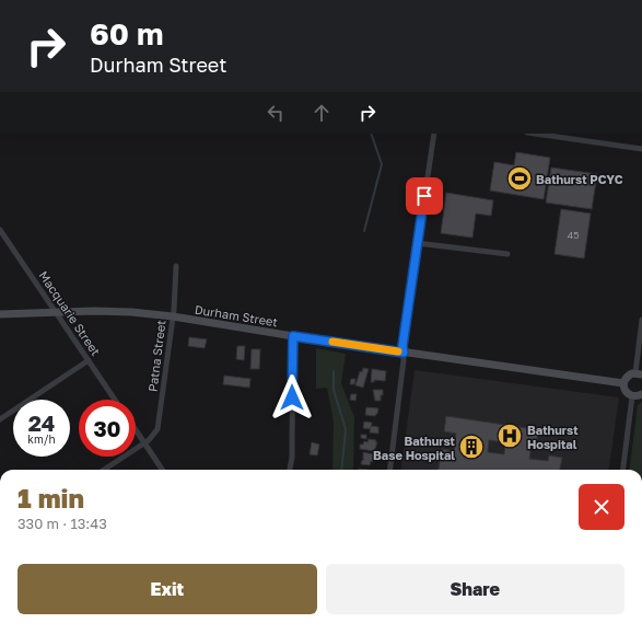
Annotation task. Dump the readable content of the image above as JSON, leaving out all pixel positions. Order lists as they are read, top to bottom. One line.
{"streets":{"main road":["Durham Street"],"street":["Macquarie Street","Patna Street"]},"crossings":[["Macquarie Street","Durham Street"],["Durham Street","Patna Street"]],"places":{"sports":["Bathurst PCYC"],"hospital":["Bathurst Hospital"],"building":["Bathurst Base Hospital"]},"house_numbers":["45"],"page":{"turn":["60 m","Durham Street"],"speed":"24 km/h","limit":"30","heading":["1 min","330 m · 13:43"],"buttons":["Exit","Share"]}}
